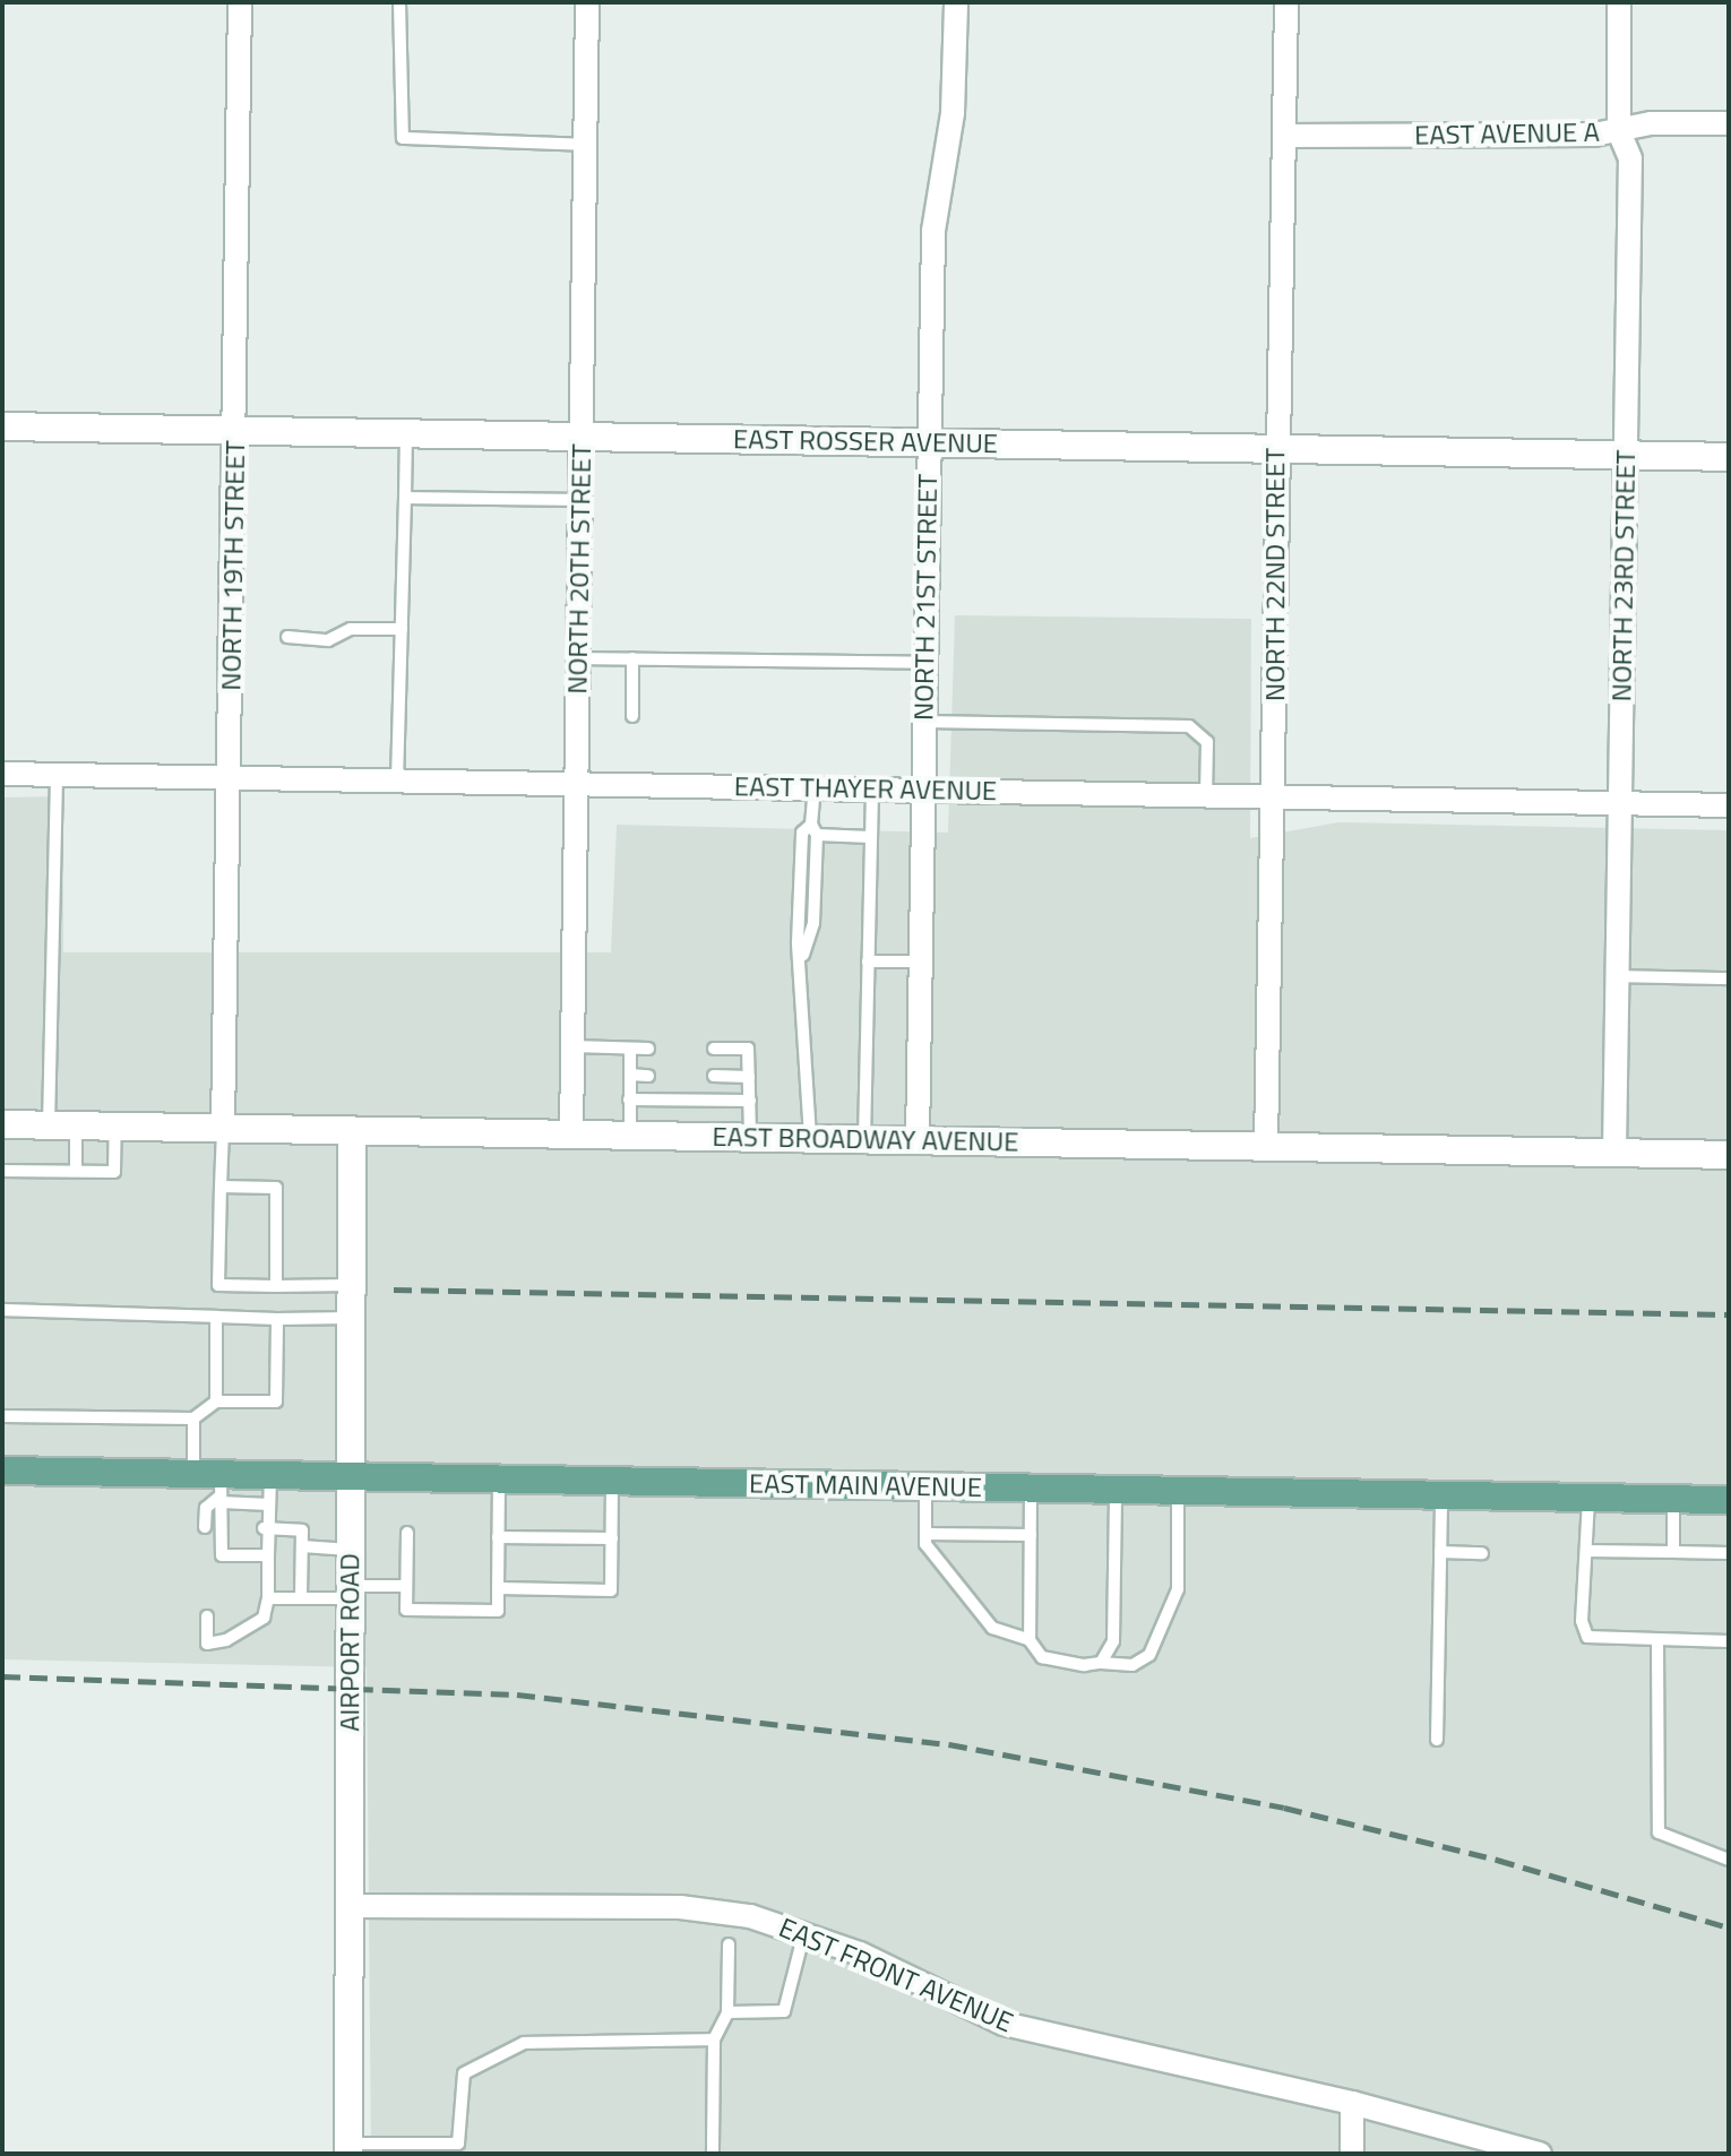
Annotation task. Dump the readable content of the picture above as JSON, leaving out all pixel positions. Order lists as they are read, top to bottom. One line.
{"streets":{"main road":["EAST MAIN AVENUE"],"street":["EAST AVENUE A","EAST ROSSER AVENUE","NORTH 19TH STREET","NORTH 20TH STREET","NORTH 22ND STREET","NORTH 23RD STREET","NORTH 21ST STREET","EAST THAYER AVENUE","EAST BROADWAY AVENUE","AIRPORT ROAD","EAST FRONT AVENUE"]},"crossings":[["EAST AVENUE A","NORTH 22ND STREET"],["EAST AVENUE A","NORTH 23RD STREET"],["EAST ROSSER AVENUE","NORTH 19TH STREET"],["EAST ROSSER AVENUE","NORTH 20TH STREET"],["EAST ROSSER AVENUE","NORTH 22ND STREET"],["EAST ROSSER AVENUE","NORTH 23RD STREET"],["EAST ROSSER AVENUE","NORTH 21ST STREET"],["NORTH 19TH STREET","EAST THAYER AVENUE"],["NORTH 19TH STREET","EAST BROADWAY AVENUE"],["NORTH 20TH STREET","EAST THAYER AVENUE"],["NORTH 20TH STREET","EAST BROADWAY AVENUE"],["NORTH 22ND STREET","EAST THAYER AVENUE"],["NORTH 22ND STREET","EAST BROADWAY AVENUE"],["NORTH 23RD STREET","EAST THAYER AVENUE"],["NORTH 23RD STREET","EAST BROADWAY AVENUE"],["NORTH 21ST STREET","EAST THAYER AVENUE"],["NORTH 21ST STREET","EAST BROADWAY AVENUE"],["EAST BROADWAY AVENUE","AIRPORT ROAD"],["EAST MAIN AVENUE","AIRPORT ROAD"],["AIRPORT ROAD","EAST FRONT AVENUE"]]}
